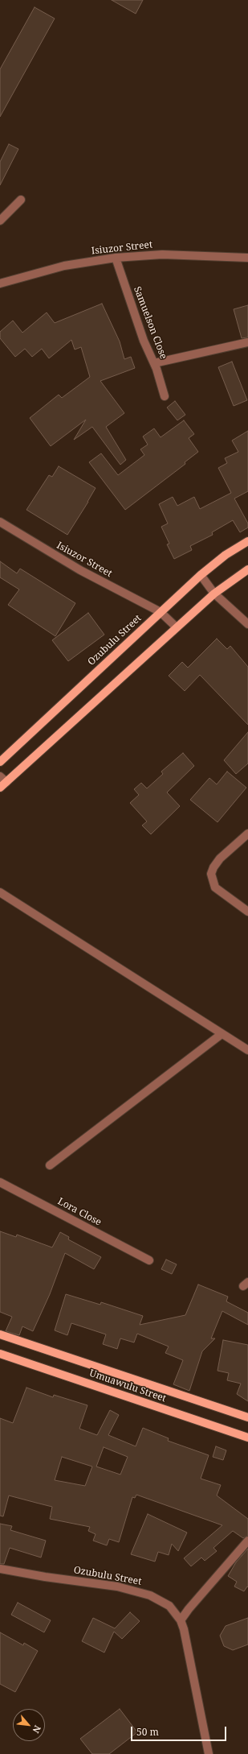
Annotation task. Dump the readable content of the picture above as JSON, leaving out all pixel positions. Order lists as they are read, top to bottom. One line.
{"streets":{"main road":["Ozubulu Street","Umuawulu Street"],"street":["Isiuzor Street","Samuelson Close","Lora Close"]},"crossings":[["Isiuzor Street","Samuelson Close"],["Isiuzor Street","Ozubulu Street"]],"scale_bar":"50 m","north":"bottom right"}
